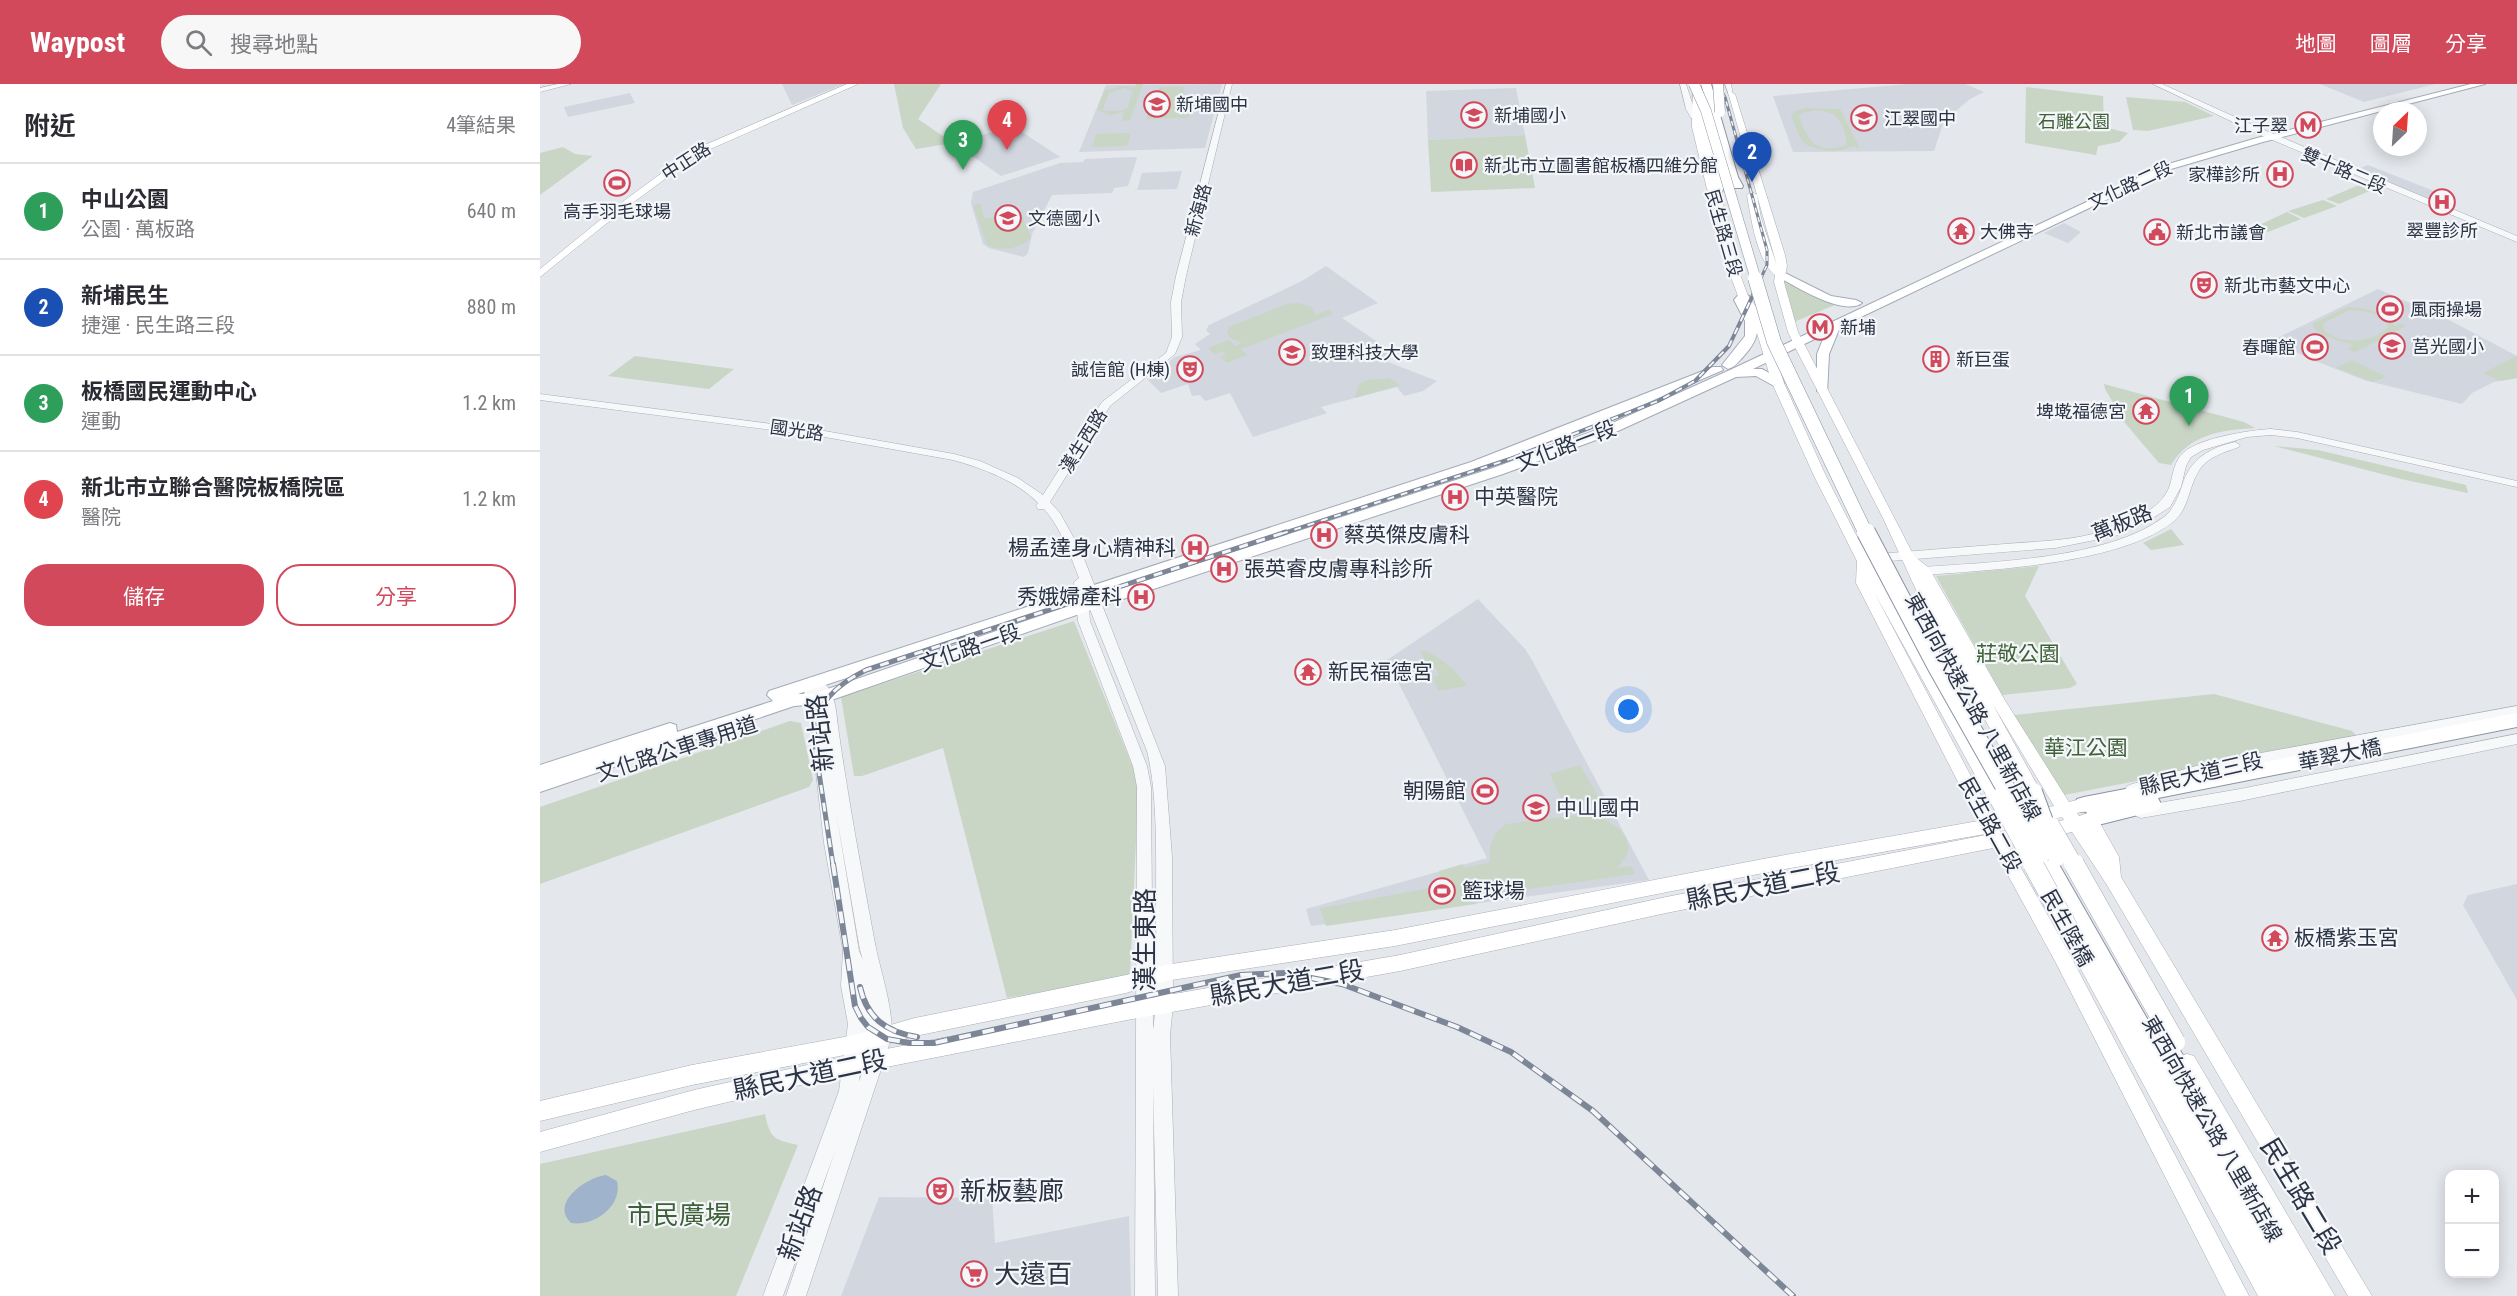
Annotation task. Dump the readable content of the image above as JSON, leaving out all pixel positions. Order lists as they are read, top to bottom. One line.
{"streets":{"highway":["東西向快速公路 八里新店線","華翠大橋"],"main road":["中正路","文化路二段","民生路三段","文化路一段","文化路公車專用道","縣民大道三段","民生路二段","縣民大道二段","民生陸橋"],"street":["雙十路二段","新海路","國光路","漢生西路","萬板路","新站路","漢生東路"]},"crossings":[["雙十路二段","文化路二段"],["文化路二段","民生路三段"],["文化路二段","文化路一段"],["文化路二段","民生路二段"],["新海路","漢生西路"],["民生路三段","文化路一段"],["民生路三段","東西向快速公路 八里新店線"],["民生路三段","民生路二段"],["國光路","漢生西路"],["文化路一段","新站路"],["文化路一段","文化路公車專用道"],["文化路一段","民生路二段"],["文化路一段","漢生東路"],["萬板路","民生路二段"],["萬板路","民生陸橋"],["東西向快速公路 八里新店線","縣民大道三段"],["東西向快速公路 八里新店線","縣民大道二段"],["新站路","文化路公車專用道"],["新站路","縣民大道二段"],["縣民大道三段","民生路二段"],["縣民大道三段","縣民大道二段"],["民生路二段","縣民大道二段"],["民生路二段","民生陸橋"],["縣民大道二段","漢生東路"]],"parks":["石雕公園","莊敬公園","華江公園","市民廣場"],"places":{"school or university":["新埔國中","新埔國小","江翠國中","文德國小","莒光國小","致理科技大學","中山國中"],"metro station":["江子翠","新埔"],"library":["新北市立圖書館板橋四維分館"],"hospital":["家樺診所","翠豐診所","中英醫院","蔡英傑皮膚科","楊孟達身心精神科","張英睿皮膚專科診所","秀娥婦產科"],"sports":["高手羽毛球場","風雨操場","春暉館","朝陽館","籃球場"],"temple":["大佛寺","埤墘福德宮","新民福德宮","板橋紫玉宮"],"public building":["新北市議會"],"theatre":["新北市藝文中心","誠信館 (H棟)","新板藝廊"],"building":["新巨蛋"],"supermarket":["大遠百"]},"north":"top right","page":{"header":"Waypost","search":"搜尋地點","nav":["地圖","圖層","分享"],"heading":["附近","4筆結果"],"pins":["4","3","2","1"],"list":[{"mark":"1","name":"中山公園","note":"公園 · 萬板路","value":"640 m"},{"mark":"2","name":"新埔民生","note":"捷運 · 民生路三段","value":"880 m"},{"mark":"3","name":"板橋國民運動中心","note":"運動","value":"1.2 km"},{"mark":"4","name":"新北市立聯合醫院板橋院區","note":"醫院","value":"1.2 km"}],"buttons":["儲存","分享"],"map_buttons":["+","−"]}}
